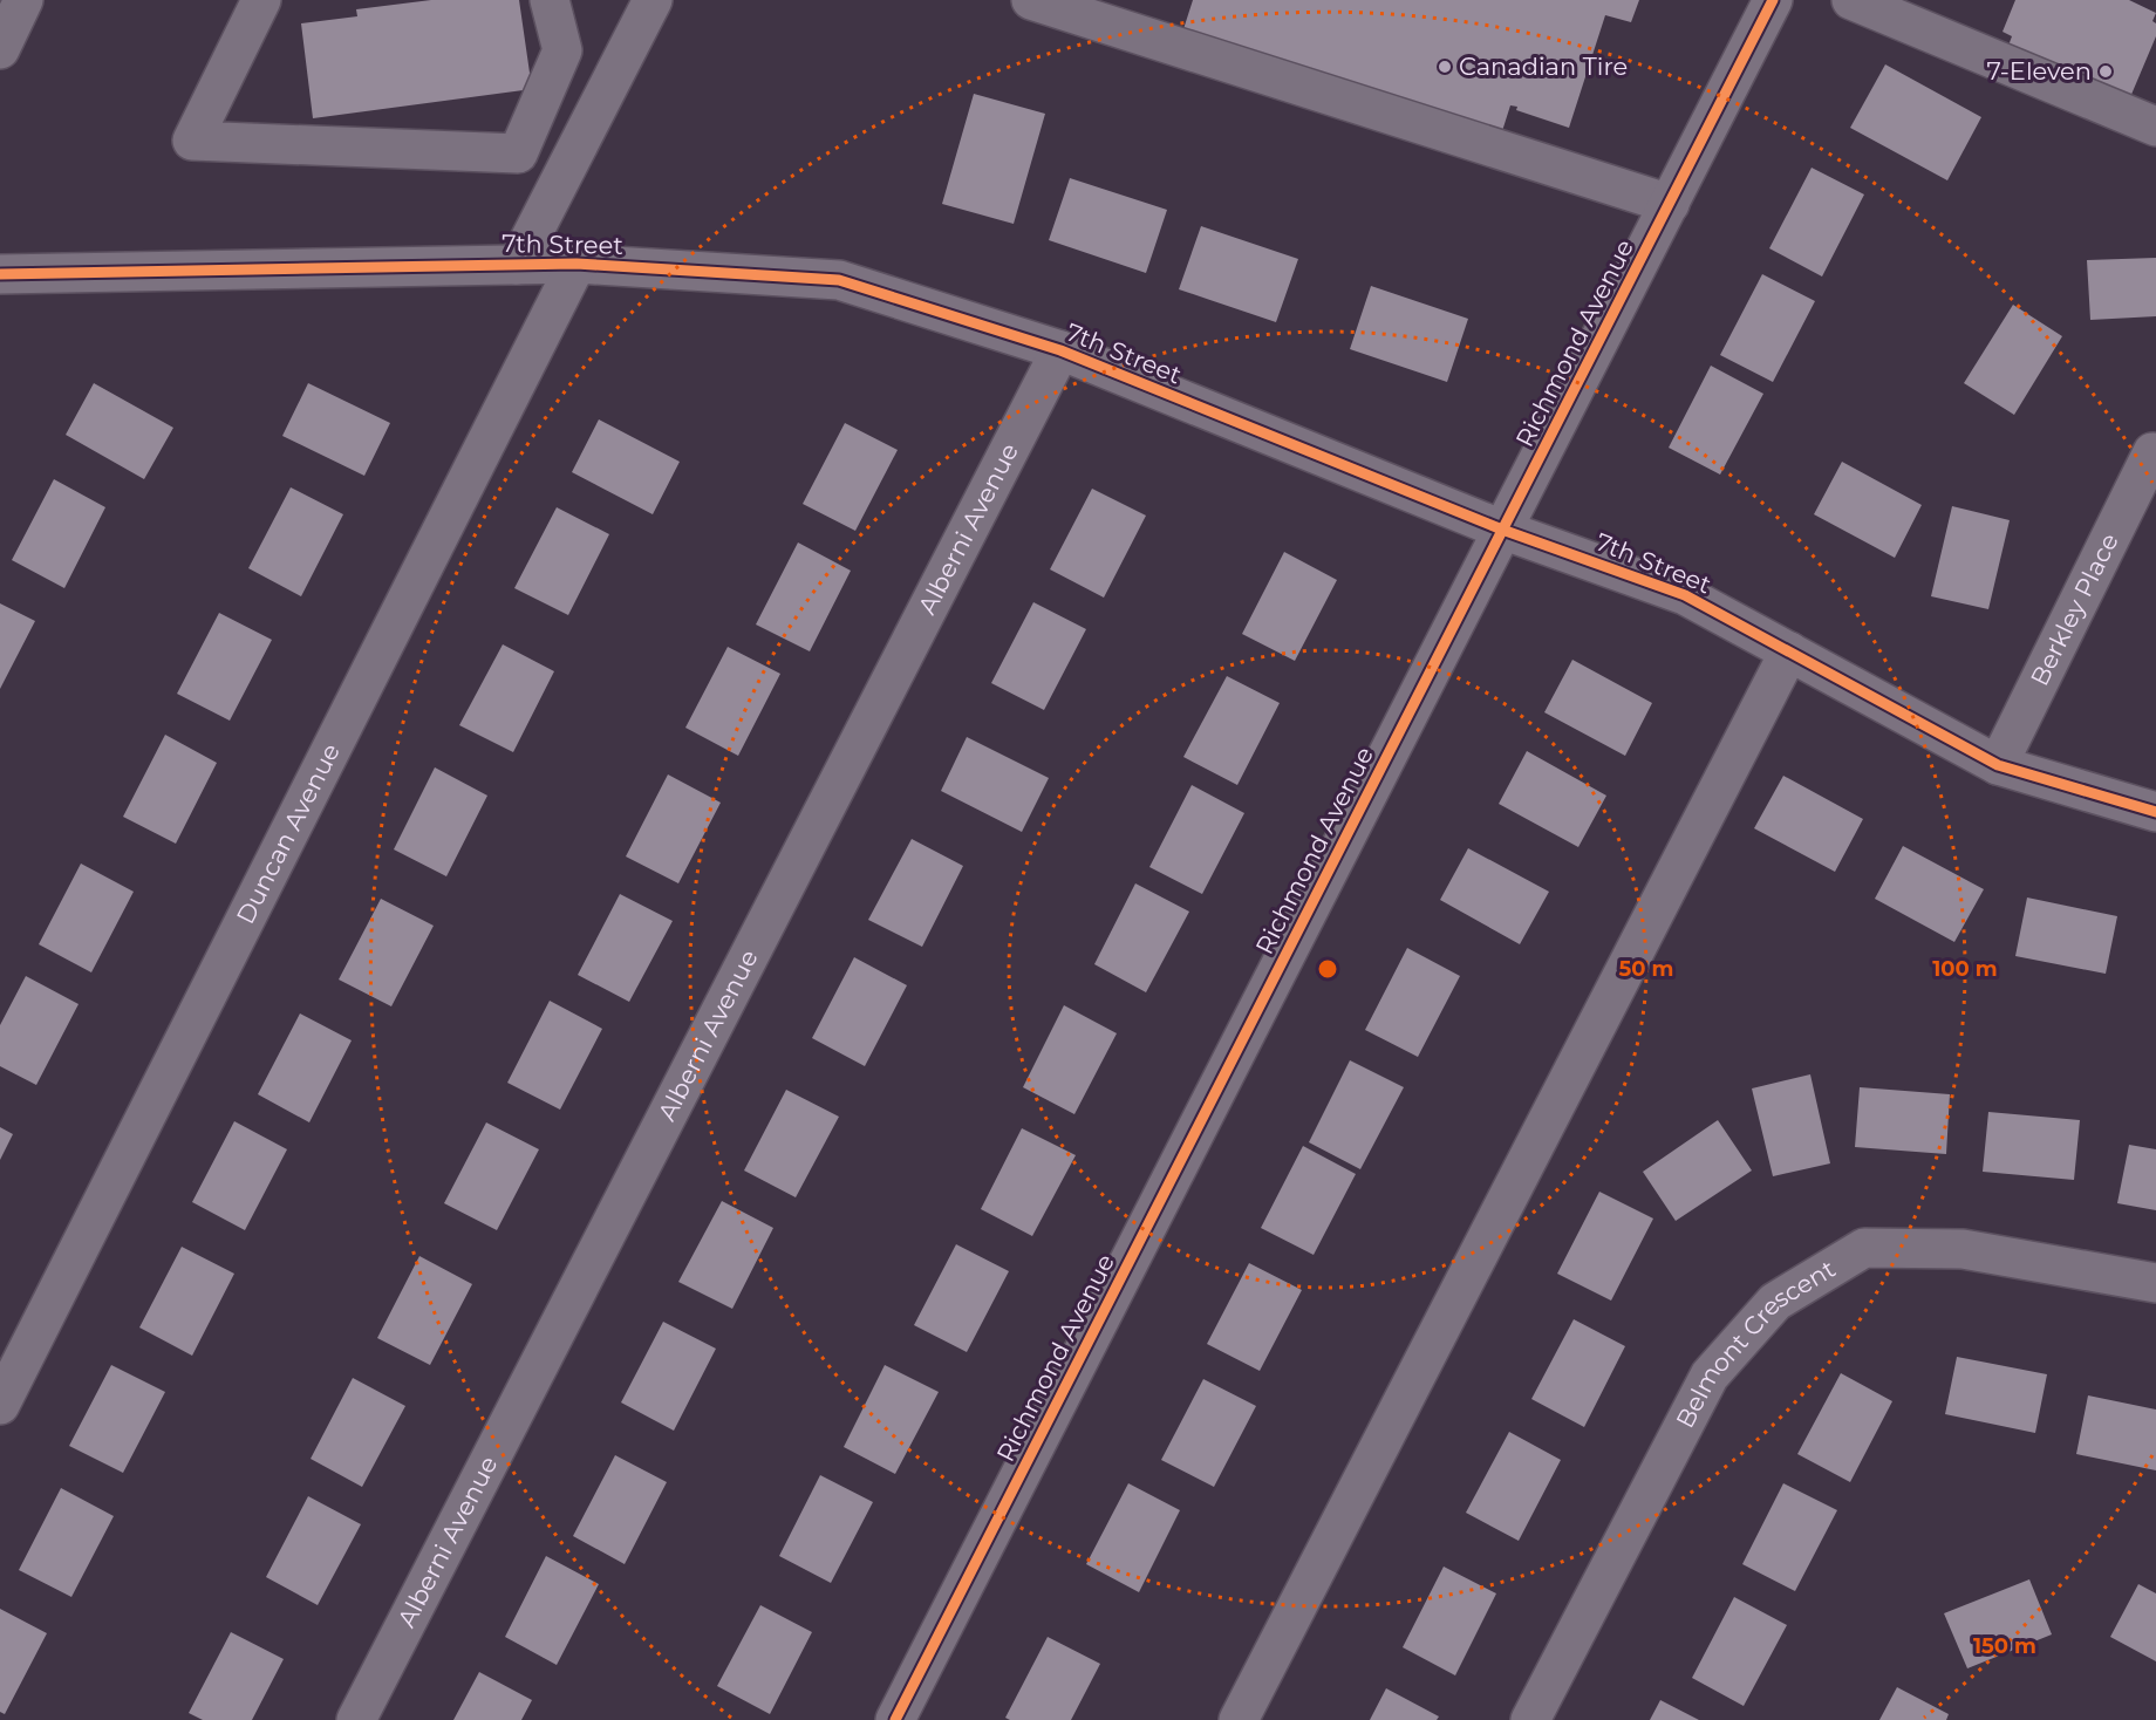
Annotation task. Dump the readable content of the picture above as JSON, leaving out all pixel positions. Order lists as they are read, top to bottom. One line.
{"streets":{"street":["7th Street","Richmond Avenue","Alberni Avenue","Berkley Place","Duncan Avenue","Belmont Crescent"]},"crossings":[["7th Street","Richmond Avenue"],["7th Street","Alberni Avenue"],["7th Street","Berkley Place"],["7th Street","Duncan Avenue"]],"places":["Canadian Tire","7-Eleven"],"rings":["50 m","100 m","150 m"]}
